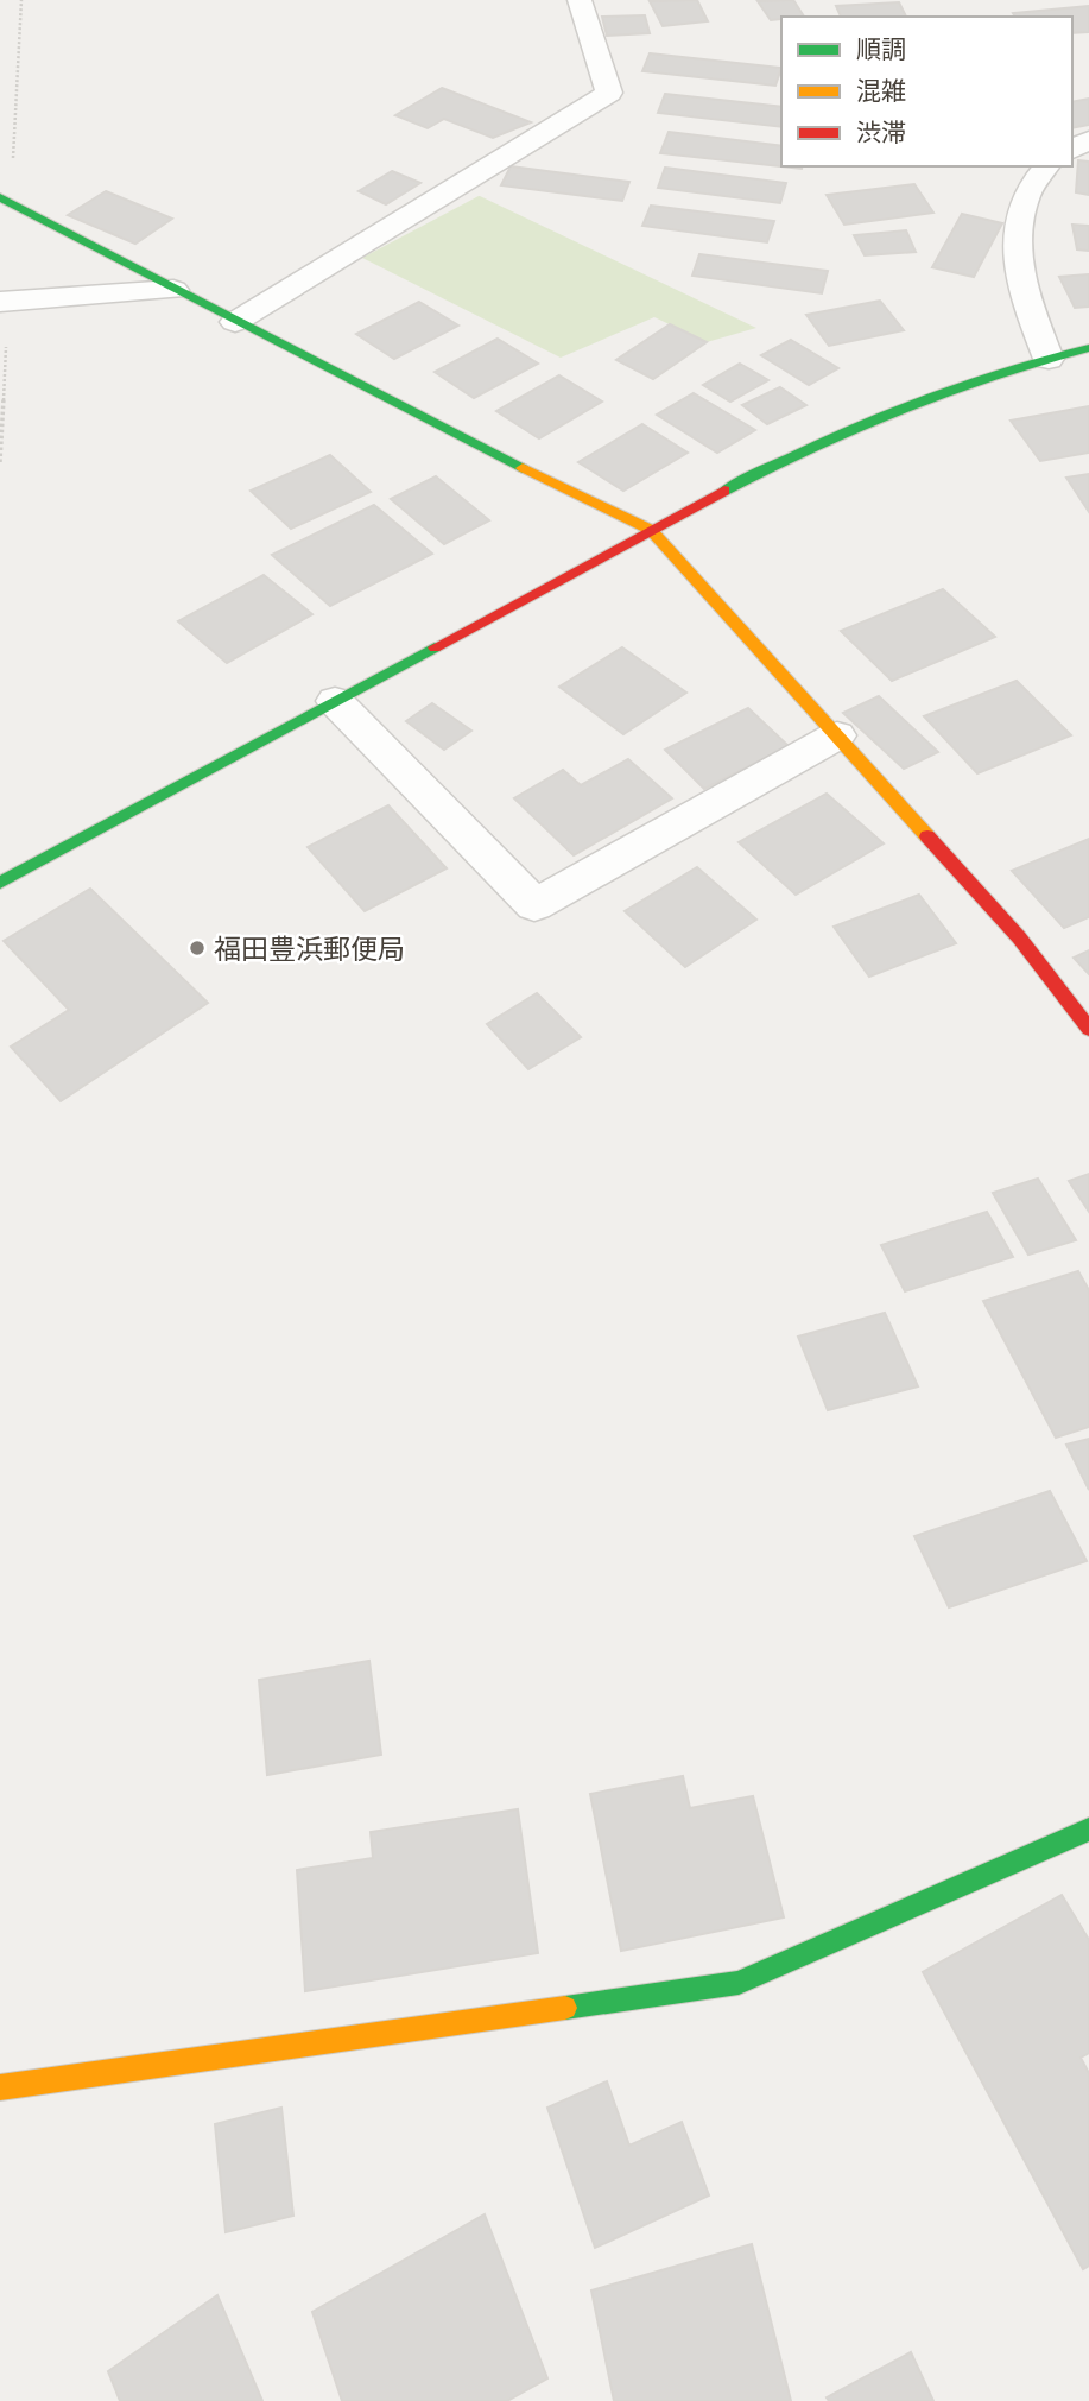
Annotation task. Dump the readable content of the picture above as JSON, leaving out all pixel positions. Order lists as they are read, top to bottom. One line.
{"places":["福田豊浜郵便局"],"legend":["順調","混雑","渋滞"]}
